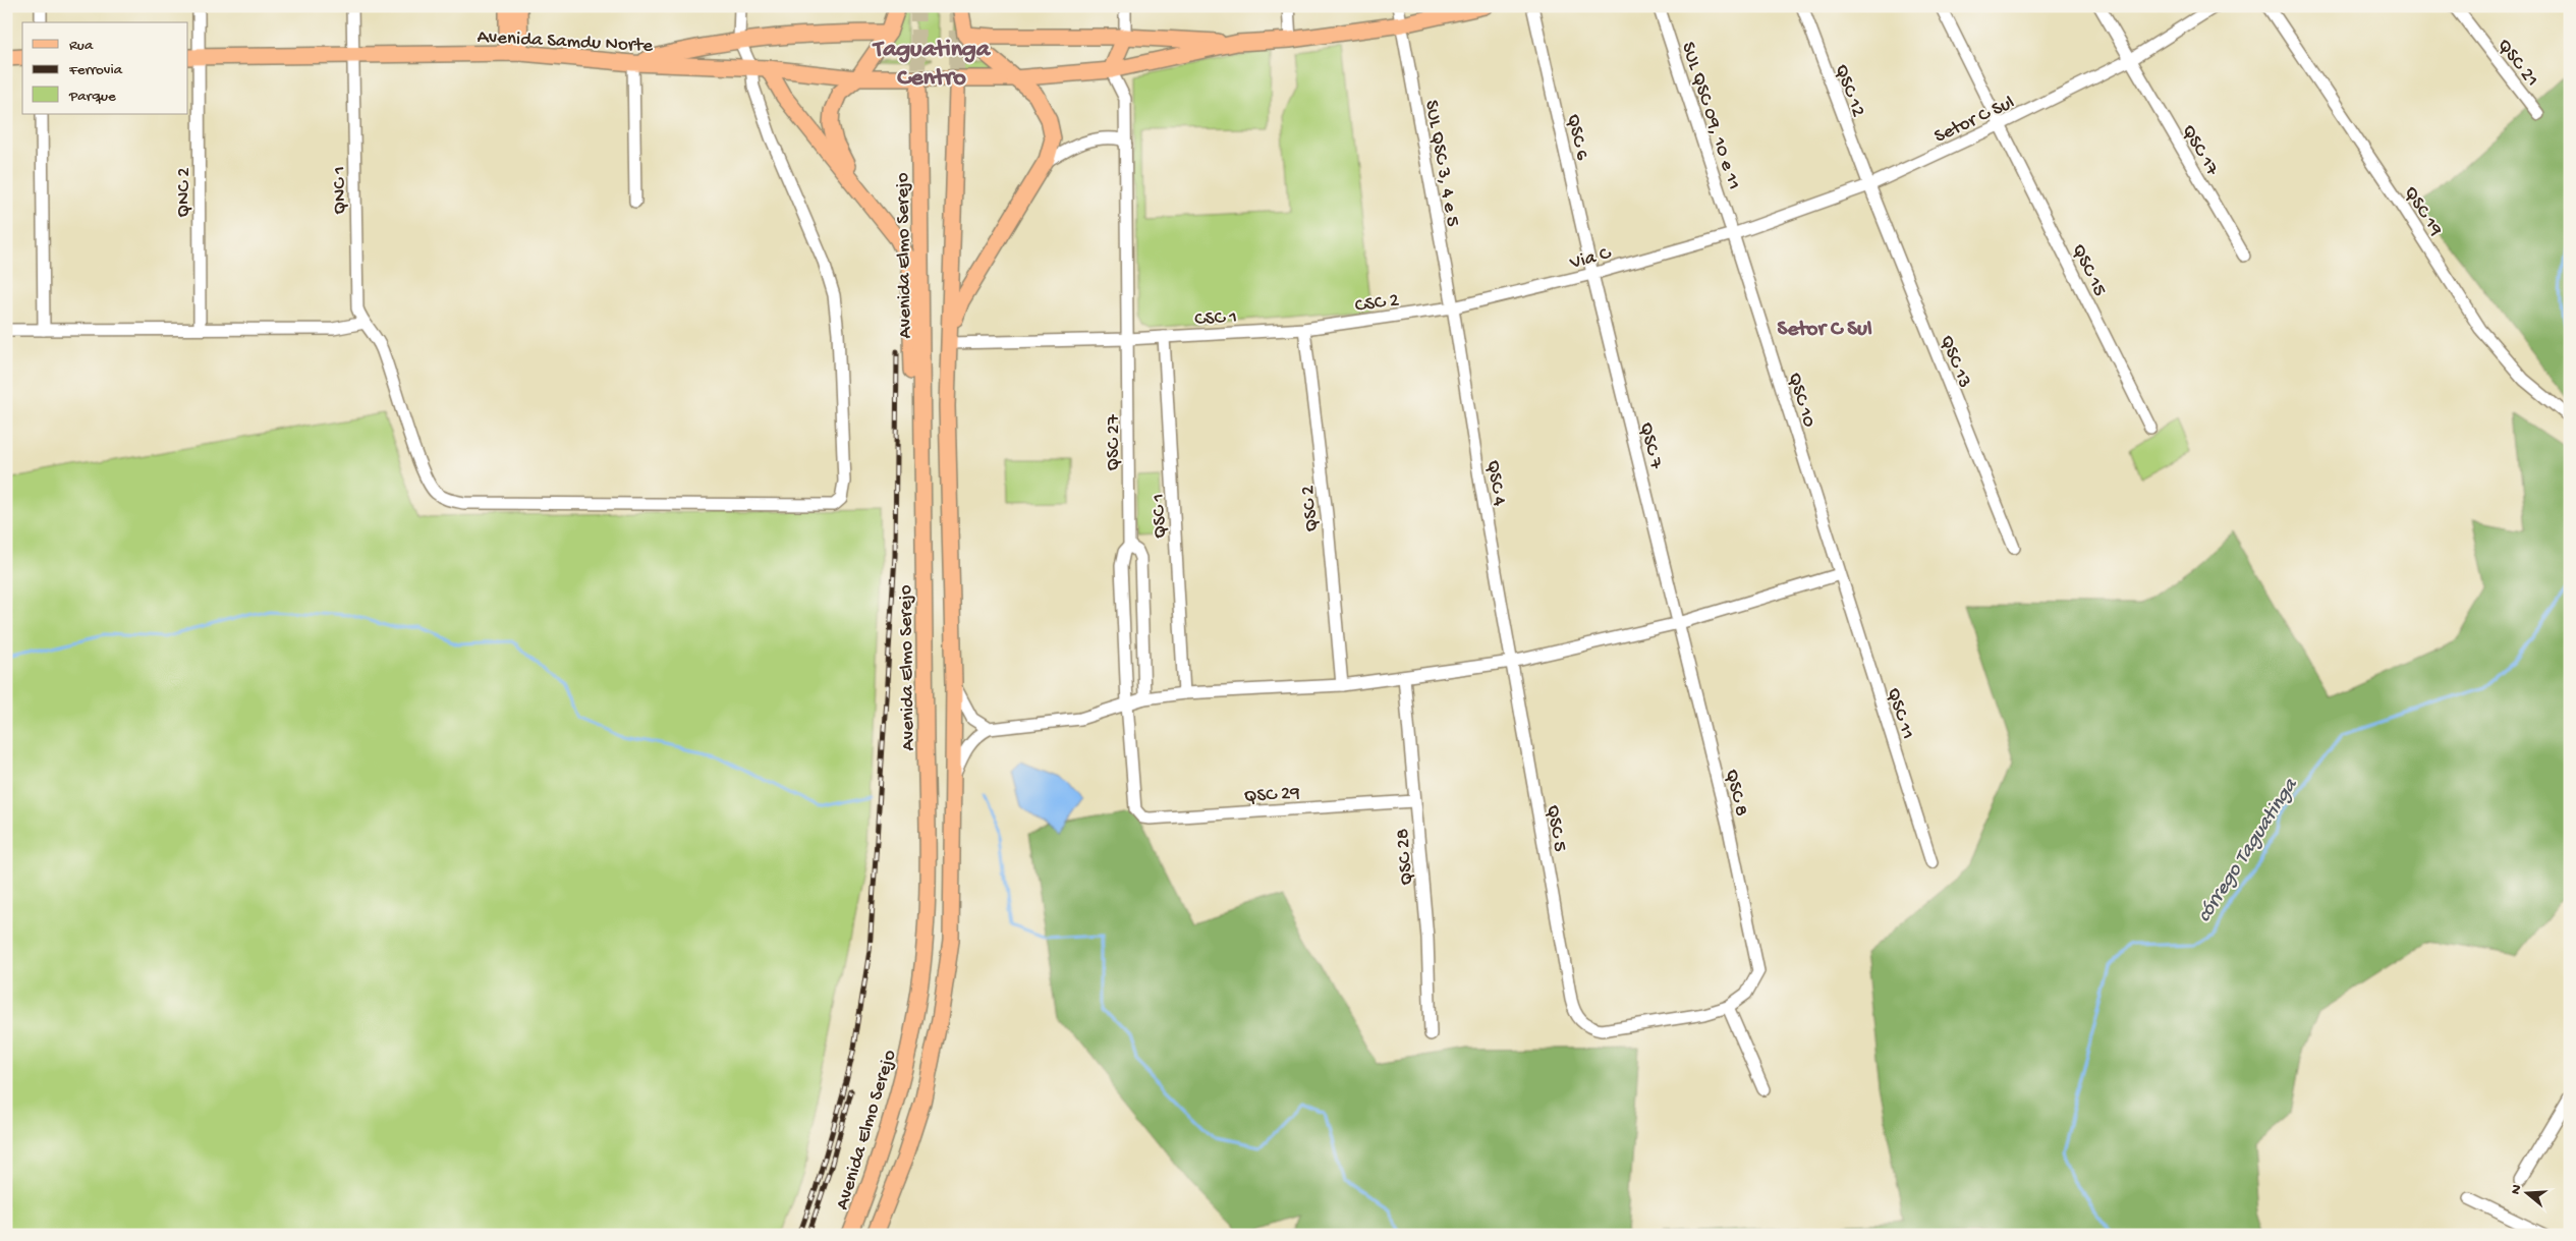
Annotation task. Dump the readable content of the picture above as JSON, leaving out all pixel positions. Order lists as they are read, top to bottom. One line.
{"streets":{"main road":["Avenida Samdu Norte","Avenida Elmo Serejo"],"street":["QSC 21","QSC 12","SUL QSC 09, 10 e 11","Setor C Sul","QSC 6","QSC 17","SUL QSC 3, 4 e 5","QNC 1","QNC 2","QSC 19","Via C","QSC 15","CSC 2","CSC 1","QSC 13","QSC 10","QSC 27","QSC 7","QSC 4","QSC 2","QSC 1","QSC 11","QSC 29","QSC 8","QSC 5","QSC 28"]},"crossings":[["Avenida Samdu Norte","QNC 1"],["Avenida Samdu Norte","QNC 2"],["Avenida Samdu Norte","QSC 27"],["QSC 12","Setor C Sul"],["QSC 12","QSC 13"],["SUL QSC 09, 10 e 11","Setor C Sul"],["SUL QSC 09, 10 e 11","Via C"],["SUL QSC 09, 10 e 11","QSC 10"],["Setor C Sul","QSC 17"],["Setor C Sul","Via C"],["Setor C Sul","QSC 15"],["Setor C Sul","QSC 13"],["Setor C Sul","QSC 10"],["QSC 6","Via C"],["QSC 6","QSC 7"],["SUL QSC 3, 4 e 5","Via C"],["SUL QSC 3, 4 e 5","CSC 2"],["SUL QSC 3, 4 e 5","QSC 4"],["Via C","CSC 2"],["Via C","QSC 10"],["Via C","QSC 7"],["Via C","QSC 4"],["CSC 2","CSC 1"],["CSC 2","QSC 4"],["CSC 2","QSC 2"],["CSC 1","QSC 27"],["CSC 1","QSC 2"],["CSC 1","QSC 1"],["QSC 10","QSC 11"],["QSC 27","QSC 29"],["QSC 7","QSC 8"],["QSC 4","QSC 5"],["QSC 29","QSC 28"],["QSC 8","QSC 5"]],"districts":["Taguatinga Centro","Setor C Sul"],"water":["córrego Taguatinga"],"legend":["Rua","Ferrovia","Parque"],"north":"left"}
